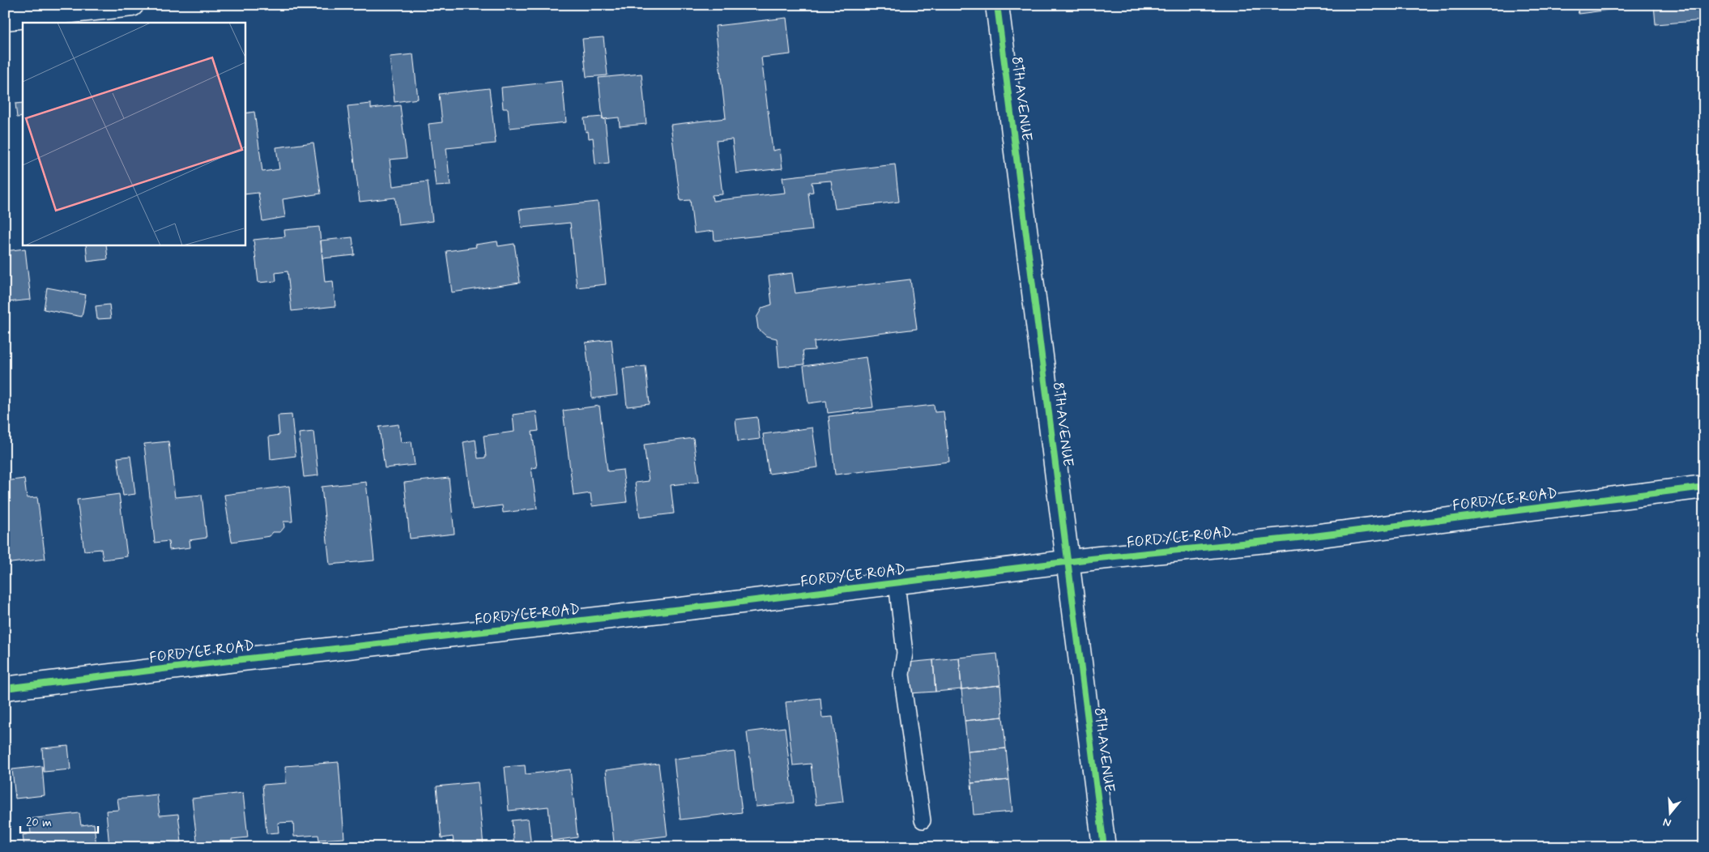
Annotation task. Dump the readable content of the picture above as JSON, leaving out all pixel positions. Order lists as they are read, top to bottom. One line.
{"streets":{"street":["8TH AVENUE","FORDYCE ROAD"]},"crossings":[["8TH AVENUE","FORDYCE ROAD"]],"scale_bar":"20 m","north":"bottom"}
